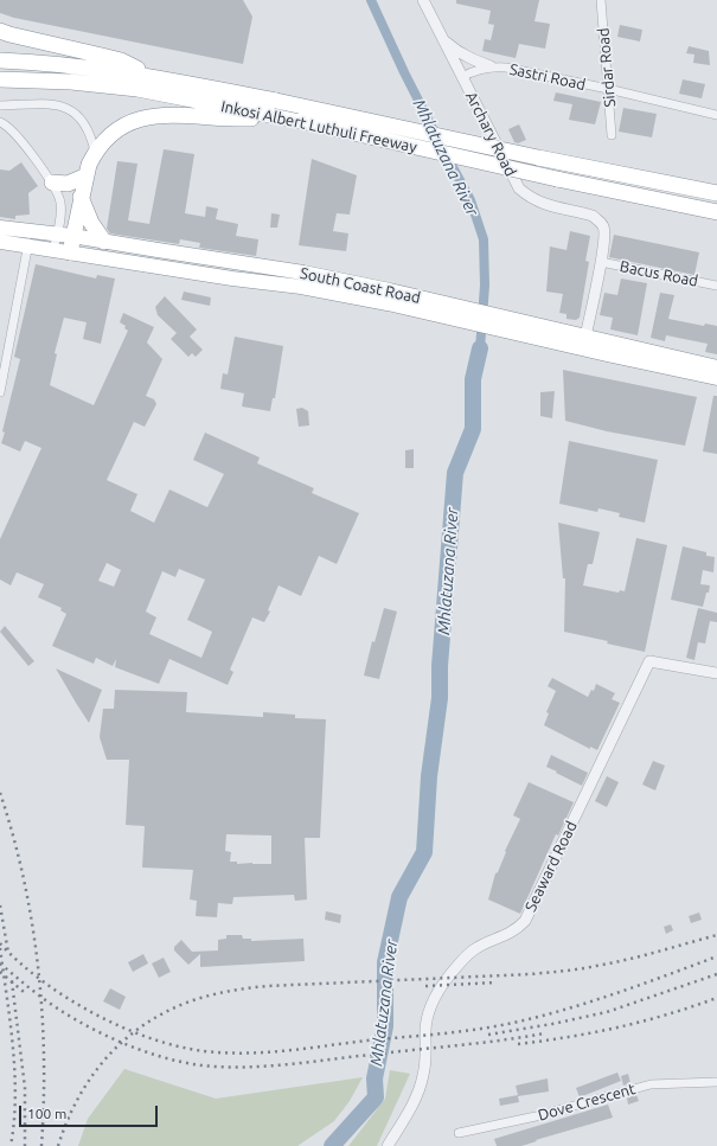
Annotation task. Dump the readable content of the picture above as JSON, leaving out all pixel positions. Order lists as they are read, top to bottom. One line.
{"streets":{"highway":["Inkosi Albert Luthuli Freeway","South Coast Road"],"street":["Sirdar Road","Sastri Road","Archary Road","Bacus Road","Seaward Road","Dove Crescent"]},"crossings":[["Sirdar Road","Sastri Road"],["Sastri Road","Archary Road"],["Archary Road","Bacus Road"]],"water":["Mhlatuzana River"],"scale_bar":"100 m"}
